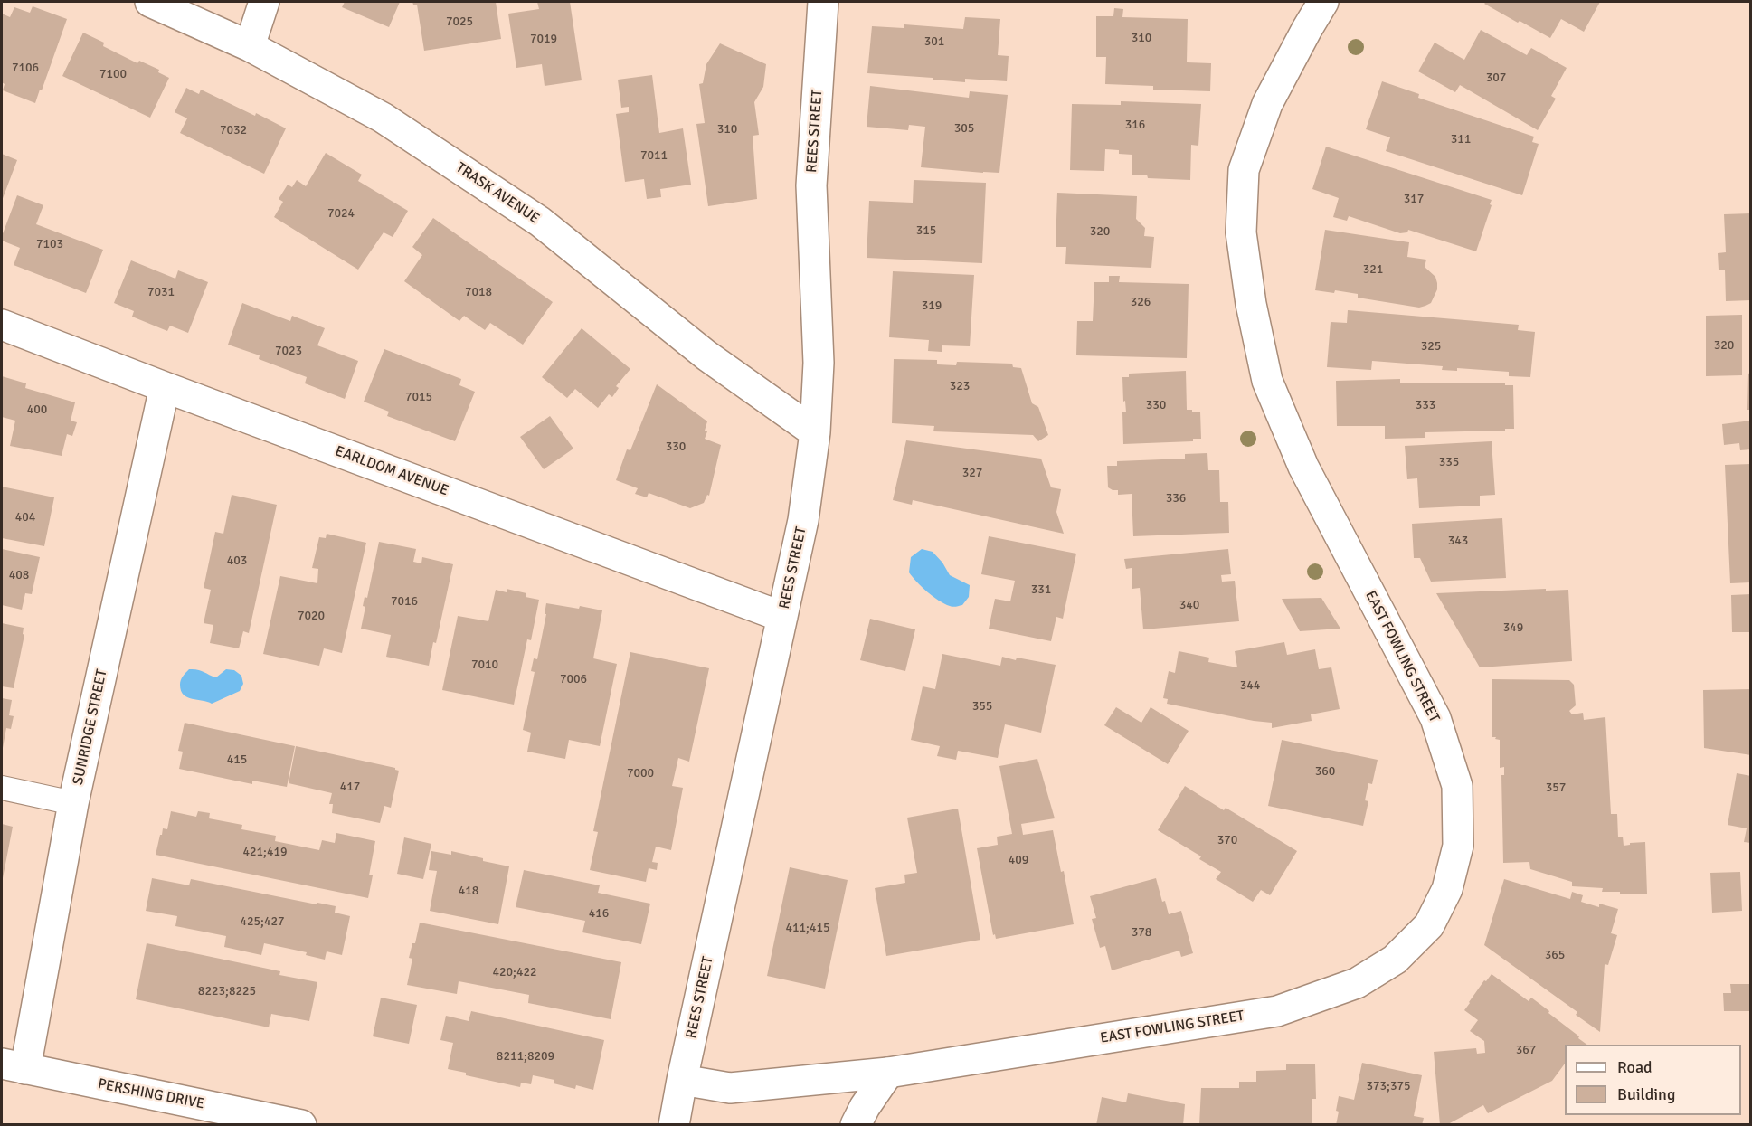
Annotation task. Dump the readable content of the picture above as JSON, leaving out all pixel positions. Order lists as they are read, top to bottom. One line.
{"streets":{"street":["REES STREET","TRASK AVENUE","EARLDOM AVENUE","EAST FOWLING STREET","SUNRIDGE STREET","PERSHING DRIVE"]},"crossings":[["REES STREET","TRASK AVENUE"],["REES STREET","EARLDOM AVENUE"],["REES STREET","EAST FOWLING STREET"],["EARLDOM AVENUE","SUNRIDGE STREET"],["SUNRIDGE STREET","PERSHING DRIVE"]],"house_numbers":["7025","310","7019","301","7106","7100","307","316","305","310","7032","311","7011","317","7024","315","320","7103","321","7031","7018","326","319","320","325","7023","323","7015","330","333","400","330","335","327","336","404","343","403","408","331","7016","340","7020","349","7010","7006","344","355","415","360","7000","417","357","370","421;419","409","418","416","425;427","411;415","378","365","420;422","8223;8225","367","8211;8209","373;375"],"legend":["Road","Building"]}
